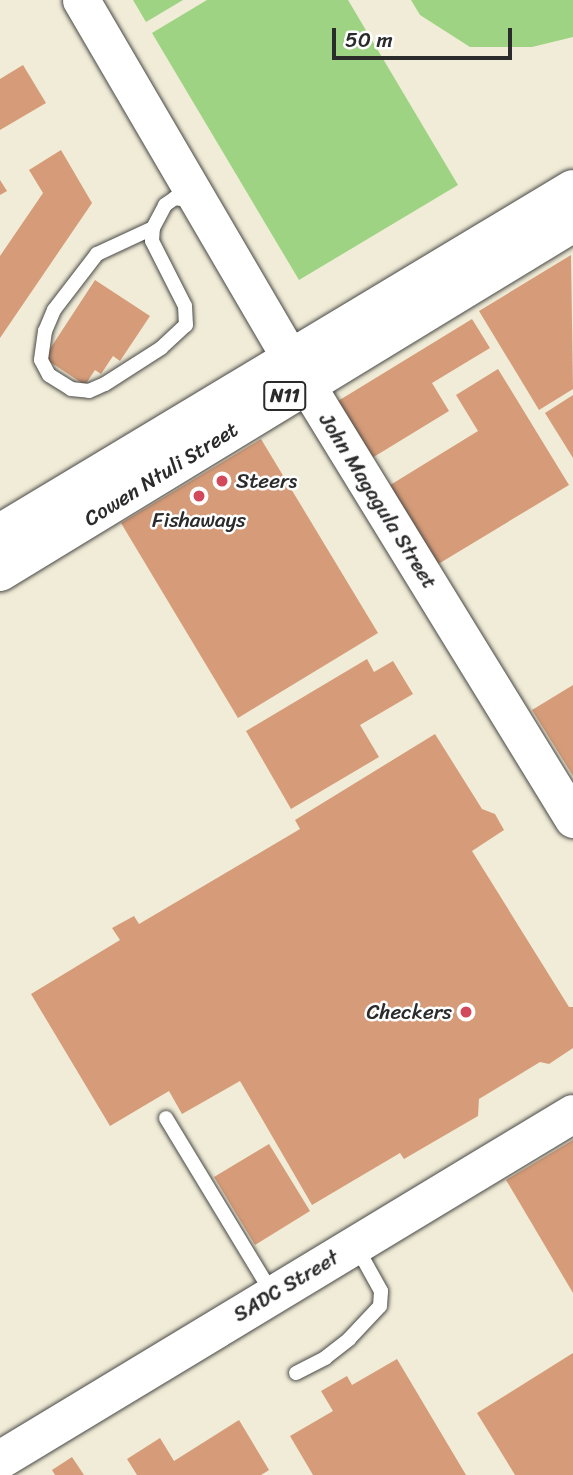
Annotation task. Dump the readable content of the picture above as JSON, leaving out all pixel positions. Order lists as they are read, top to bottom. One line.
{"streets":{"main road":["N11","Cowen Ntuli Street","SADC Street"],"street":["John Magagula Street"]},"crossings":[["Cowen Ntuli Street","John Magagula Street"]],"places":["Steers","Fishaways","Checkers"],"scale_bar":"50 m"}
